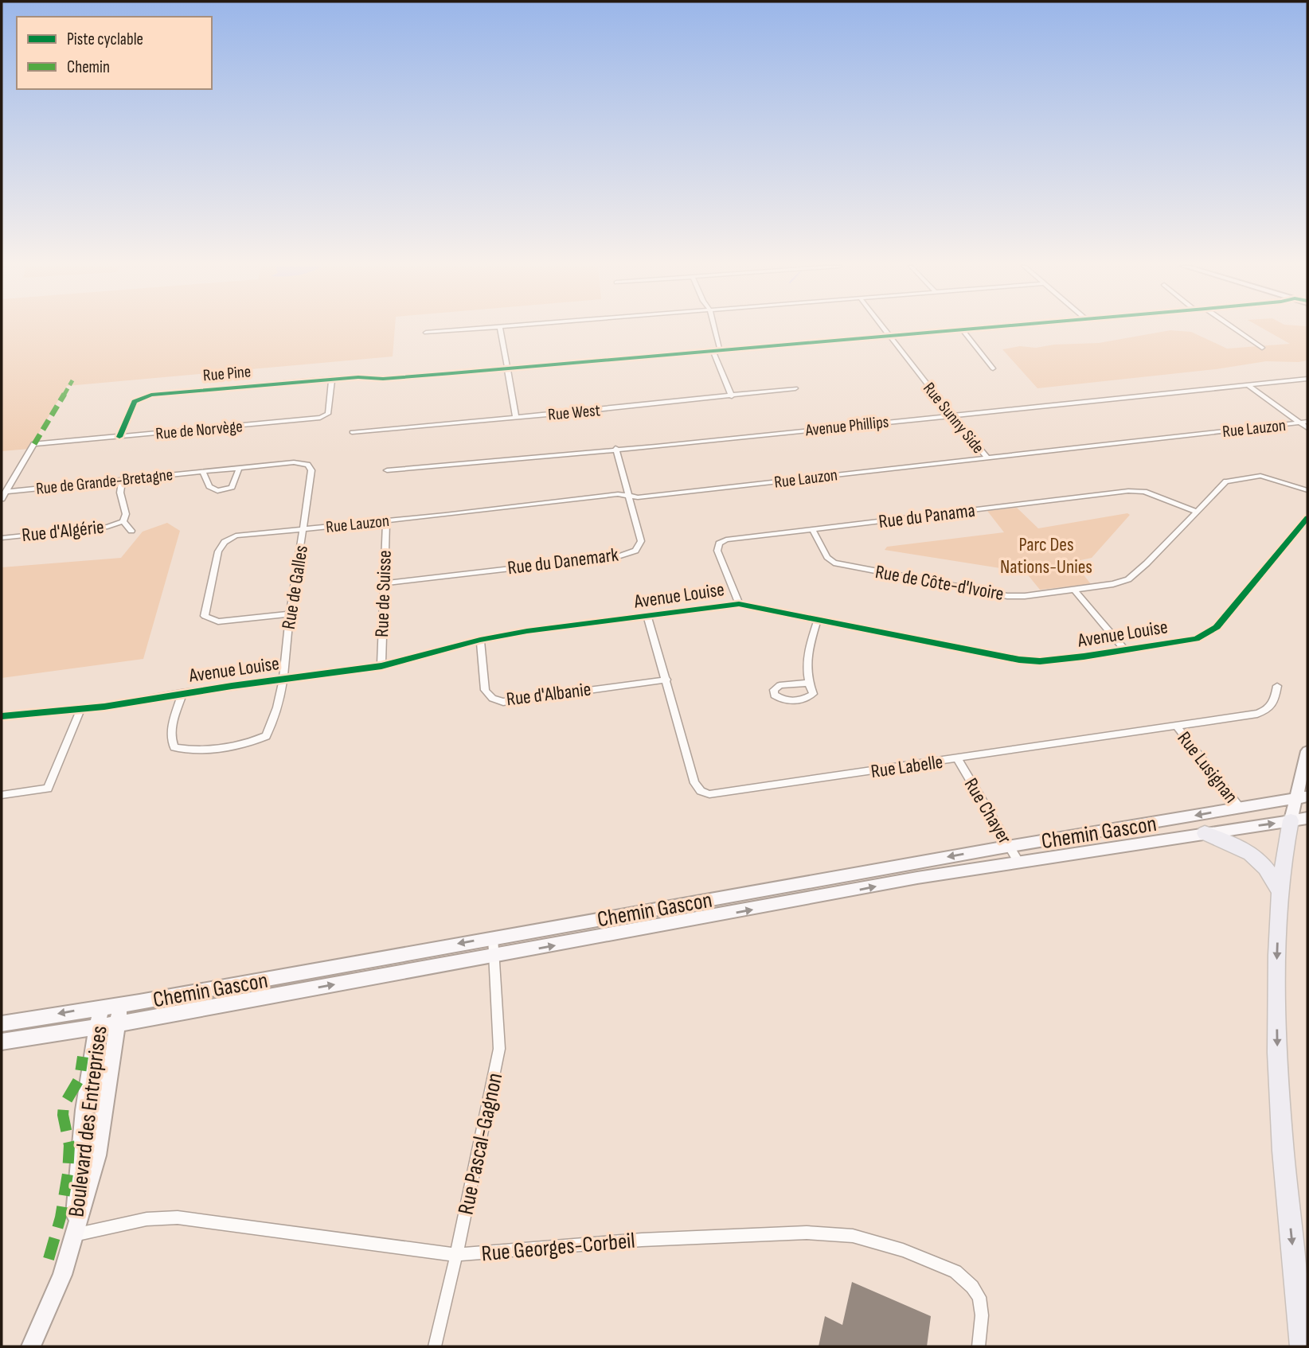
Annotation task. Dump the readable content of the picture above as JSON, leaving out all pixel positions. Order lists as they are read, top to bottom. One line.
{"streets":{"main road":["Chemin Gascon","Boulevard des Entreprises"],"street":["Rue Pine","Rue West","Rue Sunny Side","Avenue Phillips","Rue Lauzon","Rue de Norvège","Rue de Grande-Bretagne","Rue du Panama","Rue d'Algérie","Rue du Danemark","Rue de Côte-d'Ivoire","Rue de Galles","Rue de Suisse","Avenue Louise","Rue d'Albanie","Rue Labelle","Rue Lusignan","Rue Chayer","Rue Pascal-Gagnon","Rue Georges-Corbeil"]},"crossings":[["Rue Pine","Rue Sunny Side"],["Rue Pine","Rue de Norvège"],["Rue Sunny Side","Avenue Phillips"],["Rue Sunny Side","Rue Lauzon"],["Avenue Phillips","Rue du Danemark"],["Rue Lauzon","Rue du Danemark"],["Rue Lauzon","Rue de Galles"],["Rue Lauzon","Rue de Suisse"],["Rue de Norvège","Rue de Grande-Bretagne"],["Rue de Grande-Bretagne","Rue de Galles"],["Rue du Panama","Rue de Côte-d'Ivoire"],["Rue du Panama","Avenue Louise"],["Rue du Danemark","Rue de Suisse"],["Rue de Galles","Avenue Louise"],["Rue de Suisse","Avenue Louise"],["Avenue Louise","Rue d'Albanie"],["Avenue Louise","Rue Labelle"],["Rue d'Albanie","Rue Labelle"],["Rue Labelle","Rue Lusignan"],["Rue Labelle","Rue Chayer"],["Rue Lusignan","Chemin Gascon"],["Rue Chayer","Chemin Gascon"],["Chemin Gascon","Boulevard des Entreprises"],["Chemin Gascon","Rue Pascal-Gagnon"],["Boulevard des Entreprises","Rue Georges-Corbeil"],["Rue Pascal-Gagnon","Rue Georges-Corbeil"]],"parks":["Parc Des Nations-Unies"],"legend":["Piste cyclable","Chemin"]}
